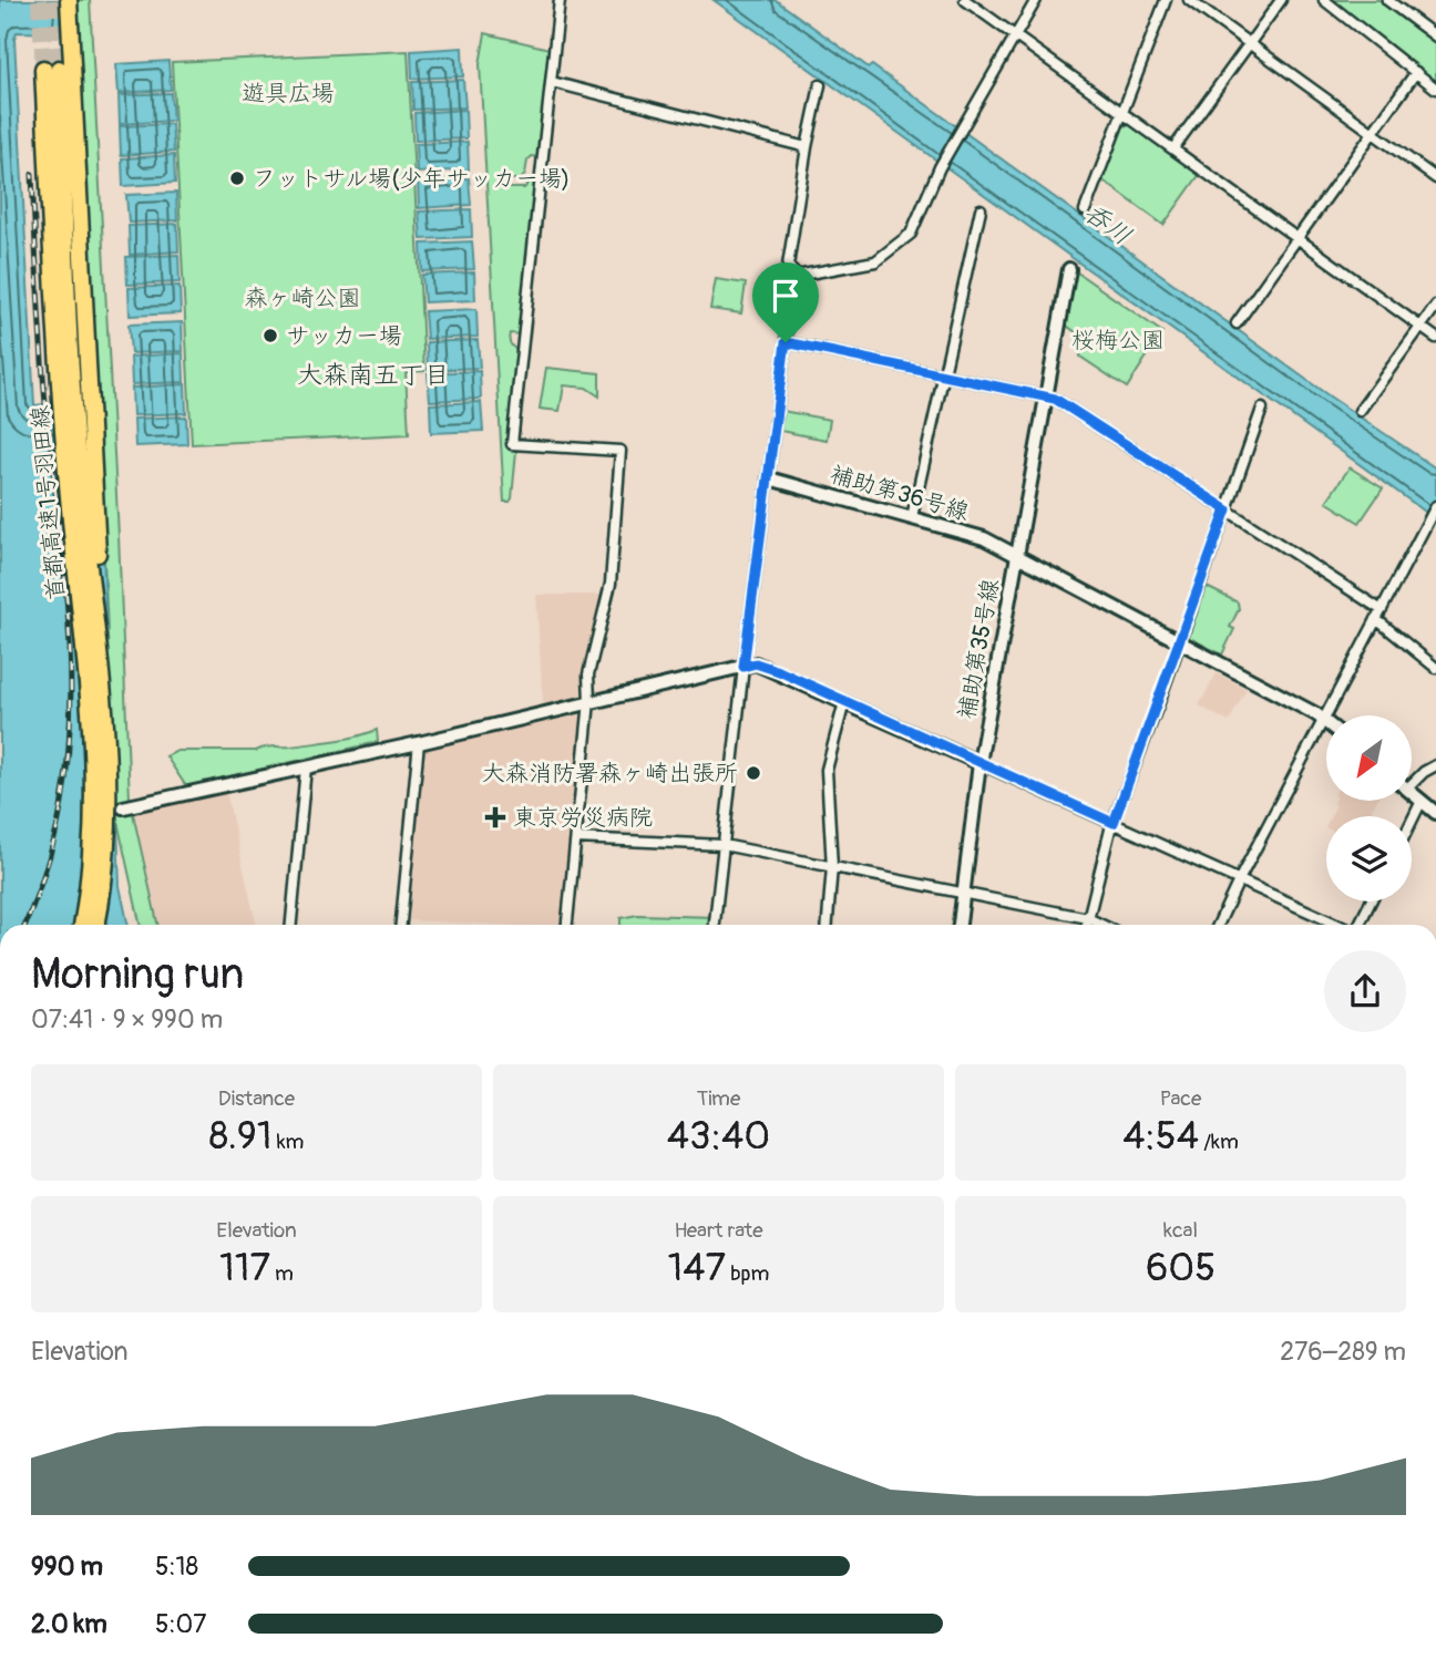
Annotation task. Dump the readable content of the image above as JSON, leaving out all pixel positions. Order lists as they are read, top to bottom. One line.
{"streets":{"highway":["首都高速1号羽田線"],"street":["補助第36号線","補助第35号線"]},"crossings":[["補助第36号線","補助第35号線"]],"districts":["大森南五丁目"],"water":["呑川"],"parks":["遊具広場","森ヶ崎公園","桜梅公園"],"places":{"other":["フットサル場(少年サッカー場)","サッカー場","大森消防署森ヶ崎出張所"],"health":["東京労災病院"]},"north":"bottom left","page":{"heading":["Morning run","07:41 · 9 × 990 m"],"stats":[["Distance","8.91 km"],["Time","43:40"],["Pace","4:54 /km"],["Elevation","117 m"],["Heart rate","147 bpm"],["kcal","605"]],"chart":["Elevation","276–289 m"],"list":[{"name":"990 m","note":"5:18"},{"name":"2.0 km","note":"5:07"}]}}
